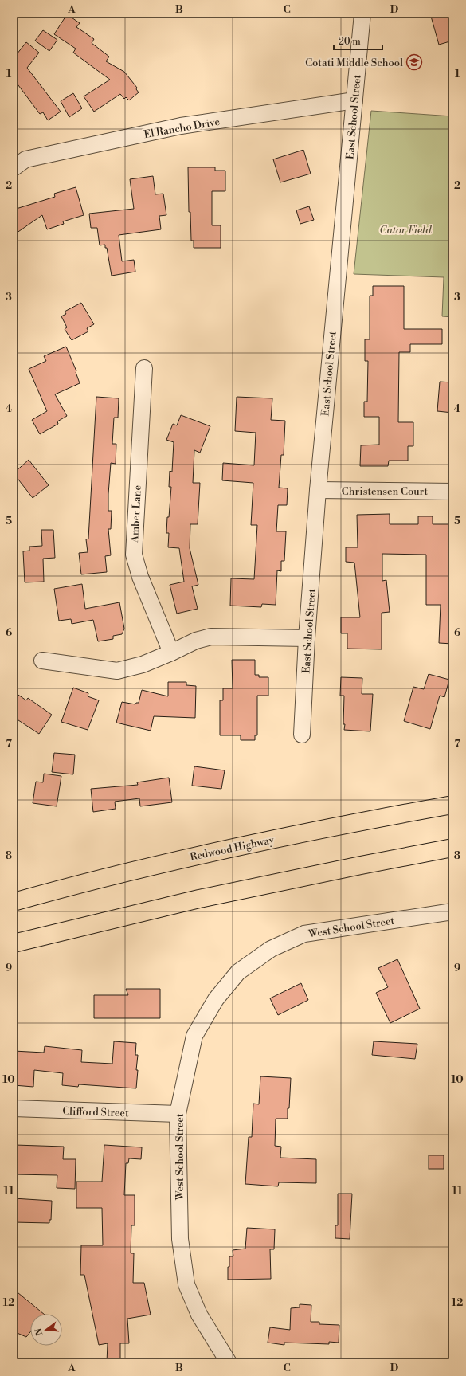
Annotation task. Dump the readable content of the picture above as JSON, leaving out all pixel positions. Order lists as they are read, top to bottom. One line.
{"streets":{"highway":["Redwood Highway"],"street":["East School Street","El Rancho Drive","Christensen Court","Amber Lane","West School Street","Clifford Street"]},"crossings":[["East School Street","El Rancho Drive"],["East School Street","Christensen Court"],["West School Street","Clifford Street"]],"parks":["Cator Field"],"places":{"school or university":["Cotati Middle School"]},"scale_bar":"20 m","north":"left","grid":{"columns":["A","B","C","D"],"rows":["1","2","3","4","5","6","7","8","9","10","11","12"]}}
